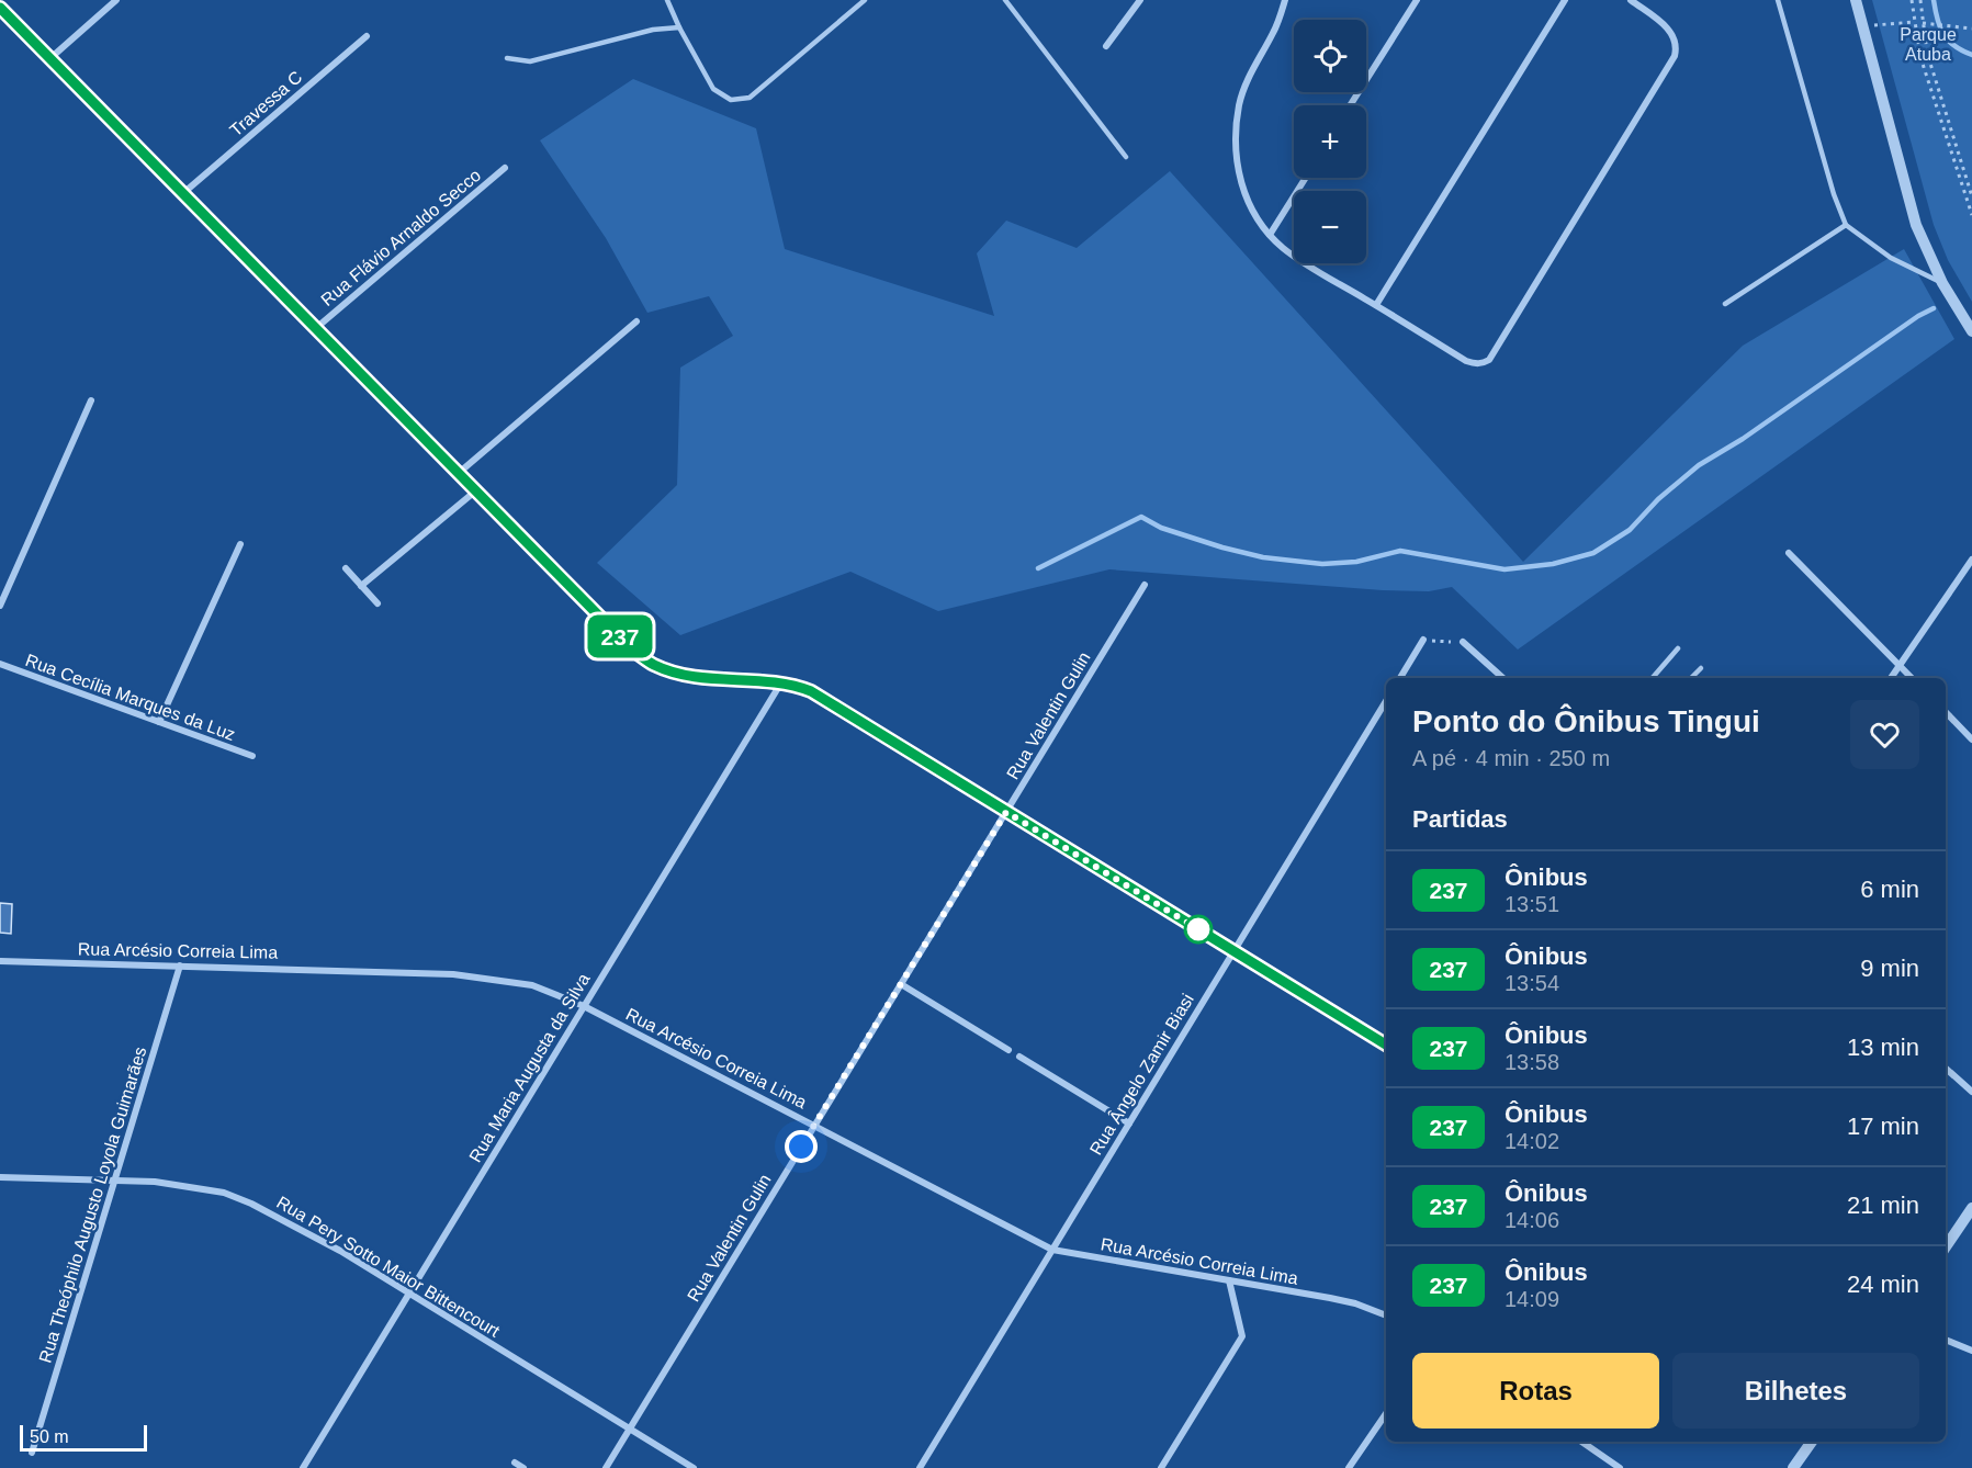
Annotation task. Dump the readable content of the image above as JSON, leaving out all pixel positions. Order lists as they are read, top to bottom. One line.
{"streets":{"street":["Travessa C","Rua Flávio Arnaldo Secco","Rua Cecília Marques da Luz","Rua Valentin Gulin","Rua Arcésio Correia Lima","Rua Maria Augusta da Silva","Rua Ângelo Zamir Biasi","Rua Theóphilo Augusto Loyola Guimarães","Rua Pery Sotto Maior Bittencourt"]},"crossings":[["Rua Valentin Gulin","Rua Arcésio Correia Lima"],["Rua Valentin Gulin","Rua Pery Sotto Maior Bittencourt"],["Rua Arcésio Correia Lima","Rua Maria Augusta da Silva"],["Rua Arcésio Correia Lima","Rua Ângelo Zamir Biasi"],["Rua Arcésio Correia Lima","Rua Theóphilo Augusto Loyola Guimarães"],["Rua Maria Augusta da Silva","Rua Pery Sotto Maior Bittencourt"],["Rua Theóphilo Augusto Loyola Guimarães","Rua Pery Sotto Maior Bittencourt"]],"parks":["Parque Atuba"],"lines":["bus line 237"],"scale_bar":"50 m","page":{"on_map":"237","map_buttons":["+","−"],"heading":[["Ponto do Ônibus Tingui","A pé · 4 min · 250 m"],"Partidas"],"list":[{"mark":"237","name":"Ônibus","note":"13:51","value":"6 min"},{"mark":"237","name":"Ônibus","note":"13:54","value":"9 min"},{"mark":"237","name":"Ônibus","note":"13:58","value":"13 min"},{"mark":"237","name":"Ônibus","note":"14:02","value":"17 min"},{"mark":"237","name":"Ônibus","note":"14:06","value":"21 min"},{"mark":"237","name":"Ônibus","note":"14:09","value":"24 min"}],"buttons":["Rotas","Bilhetes"],"scale":"50 m"}}
